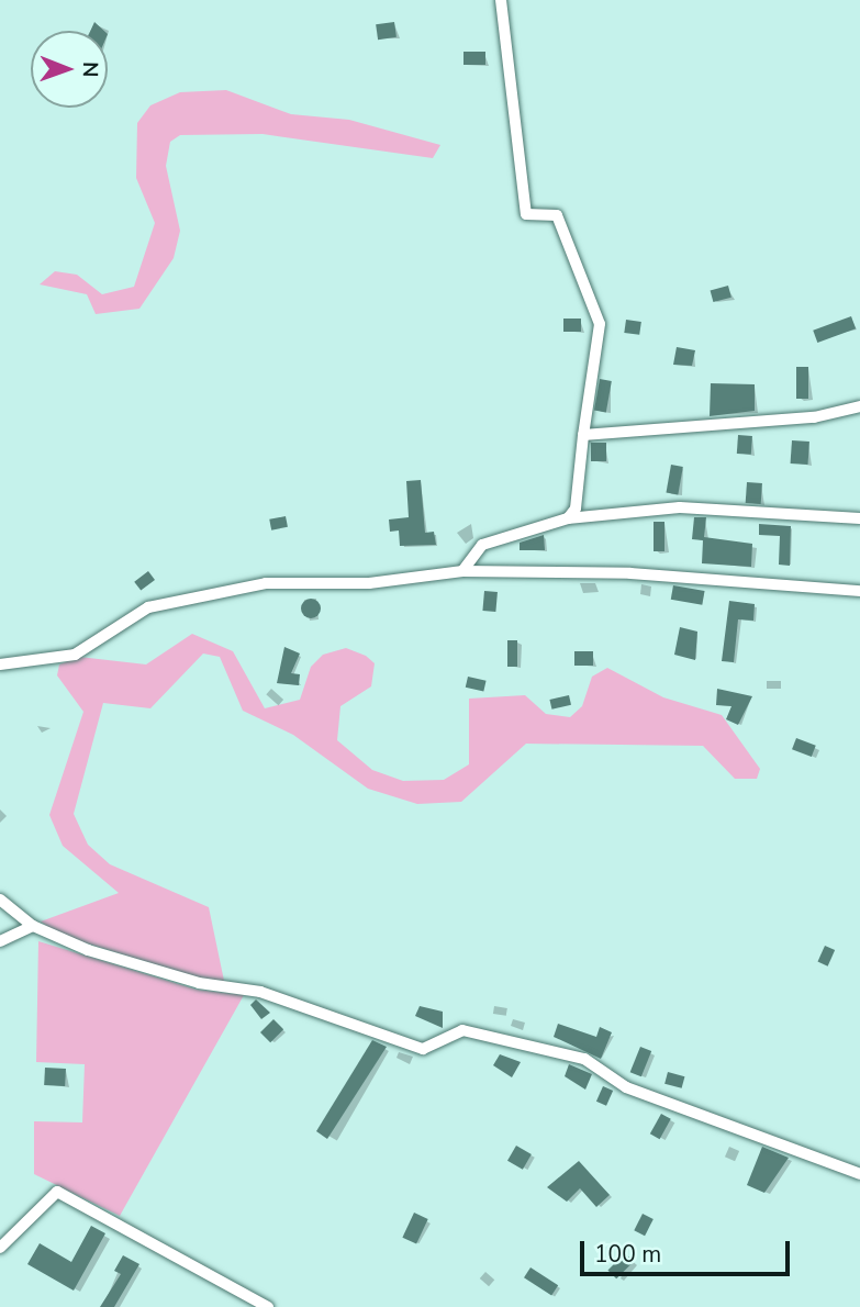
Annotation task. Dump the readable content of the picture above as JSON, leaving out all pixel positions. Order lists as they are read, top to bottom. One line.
{"scale_bar":"100 m","north":"right"}
